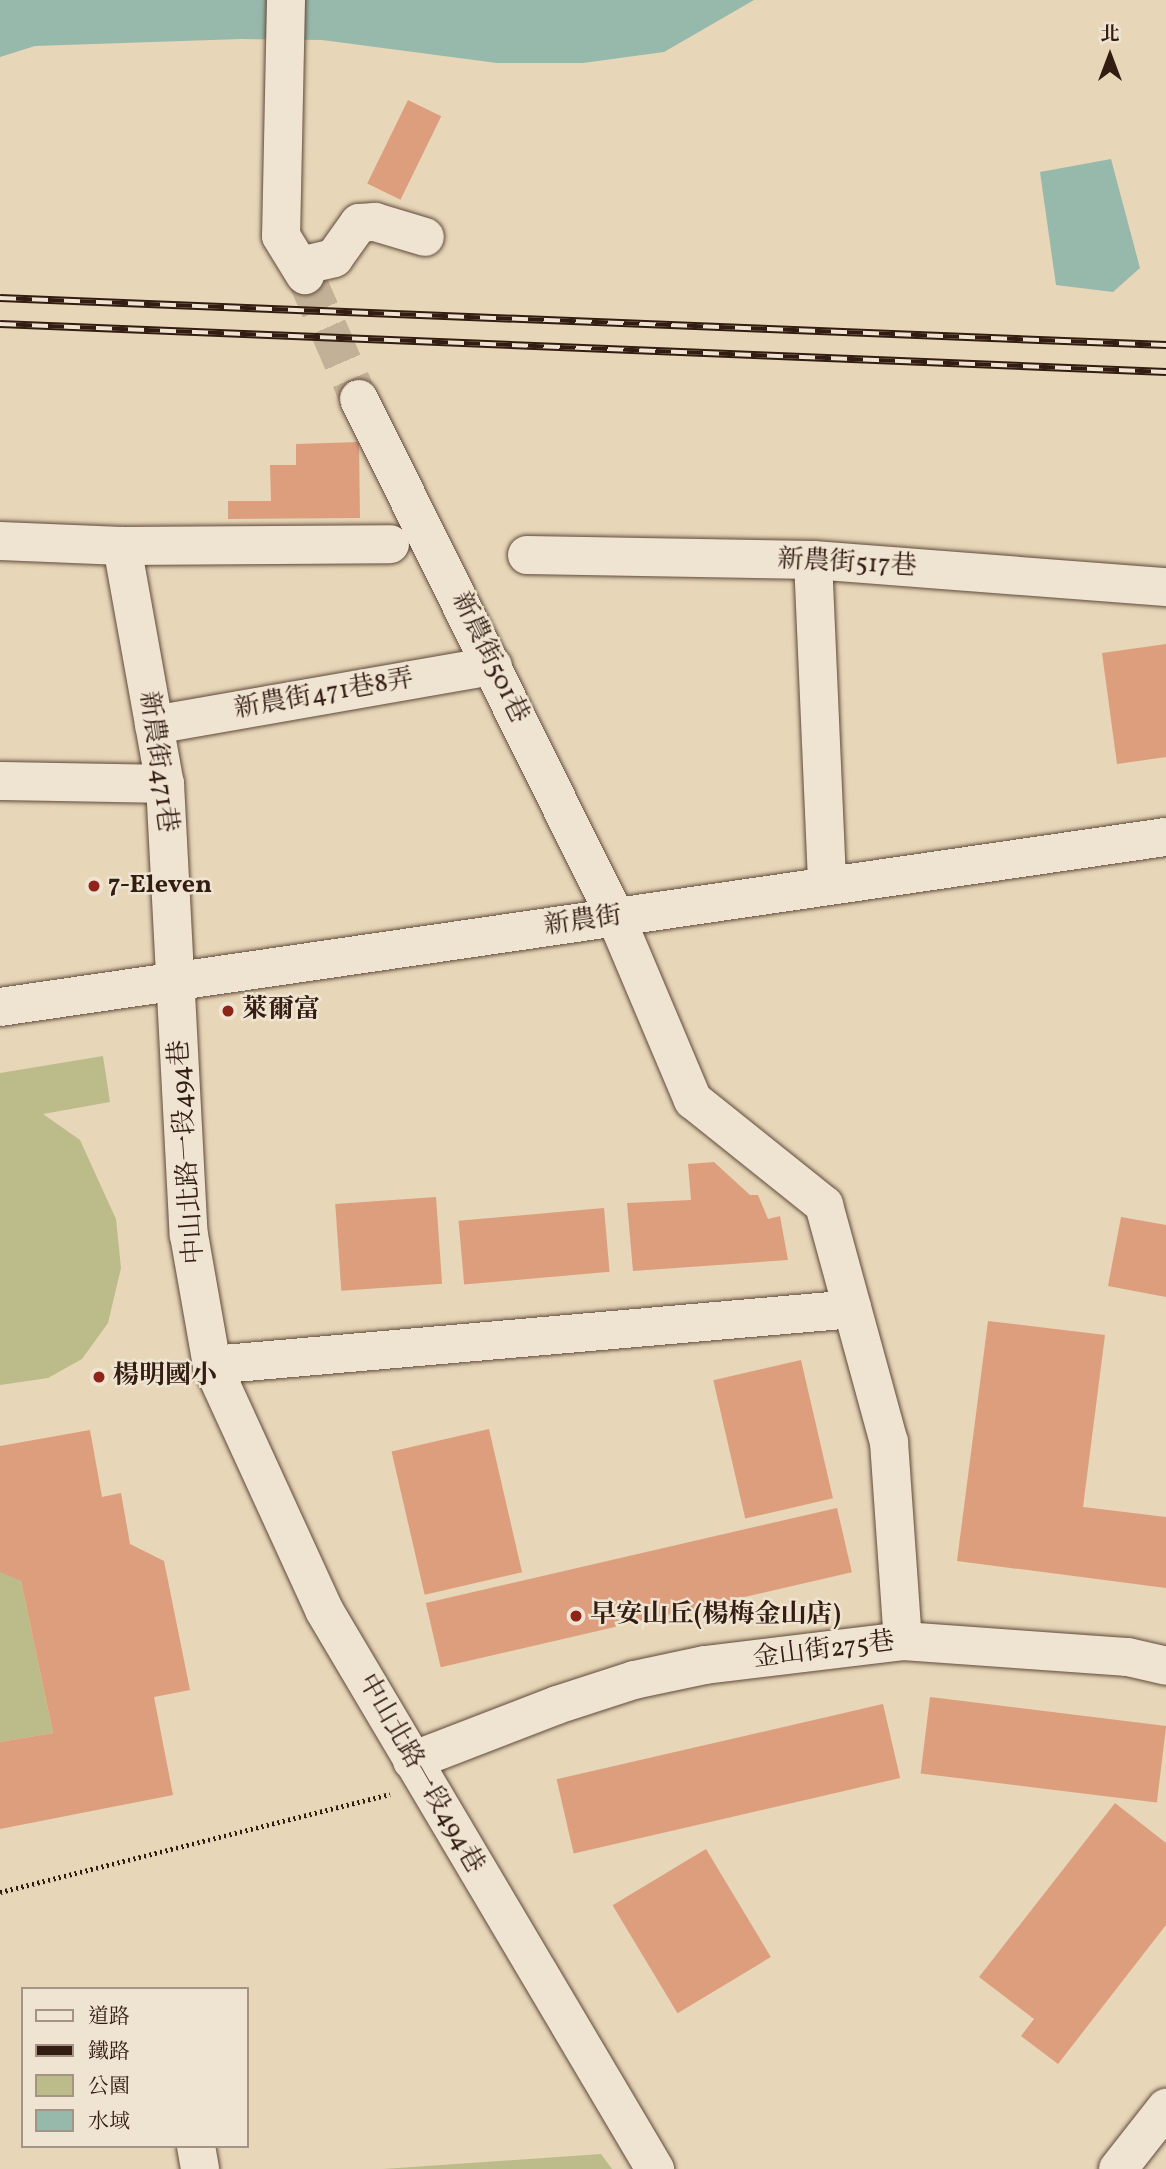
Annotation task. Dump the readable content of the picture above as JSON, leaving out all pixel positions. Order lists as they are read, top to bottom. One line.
{"streets":{"street":["新農街517巷","新農街501巷","新農街471巷8弄","新農街471巷","新農街","中山北路一段494巷","金山街275巷"]},"crossings":[["新農街501巷","新農街471巷8弄"],["新農街501巷","新農街"],["新農街501巷","金山街275巷"],["新農街471巷8弄","新農街471巷"],["新農街471巷","新農街"],["新農街471巷","中山北路一段494巷"],["新農街","中山北路一段494巷"],["中山北路一段494巷","金山街275巷"]],"places":["7-Eleven","萊爾富","楊明國小","早安山丘(楊梅金山店)"],"legend":["道路","鐵路","公園","水域"],"north":"top"}
